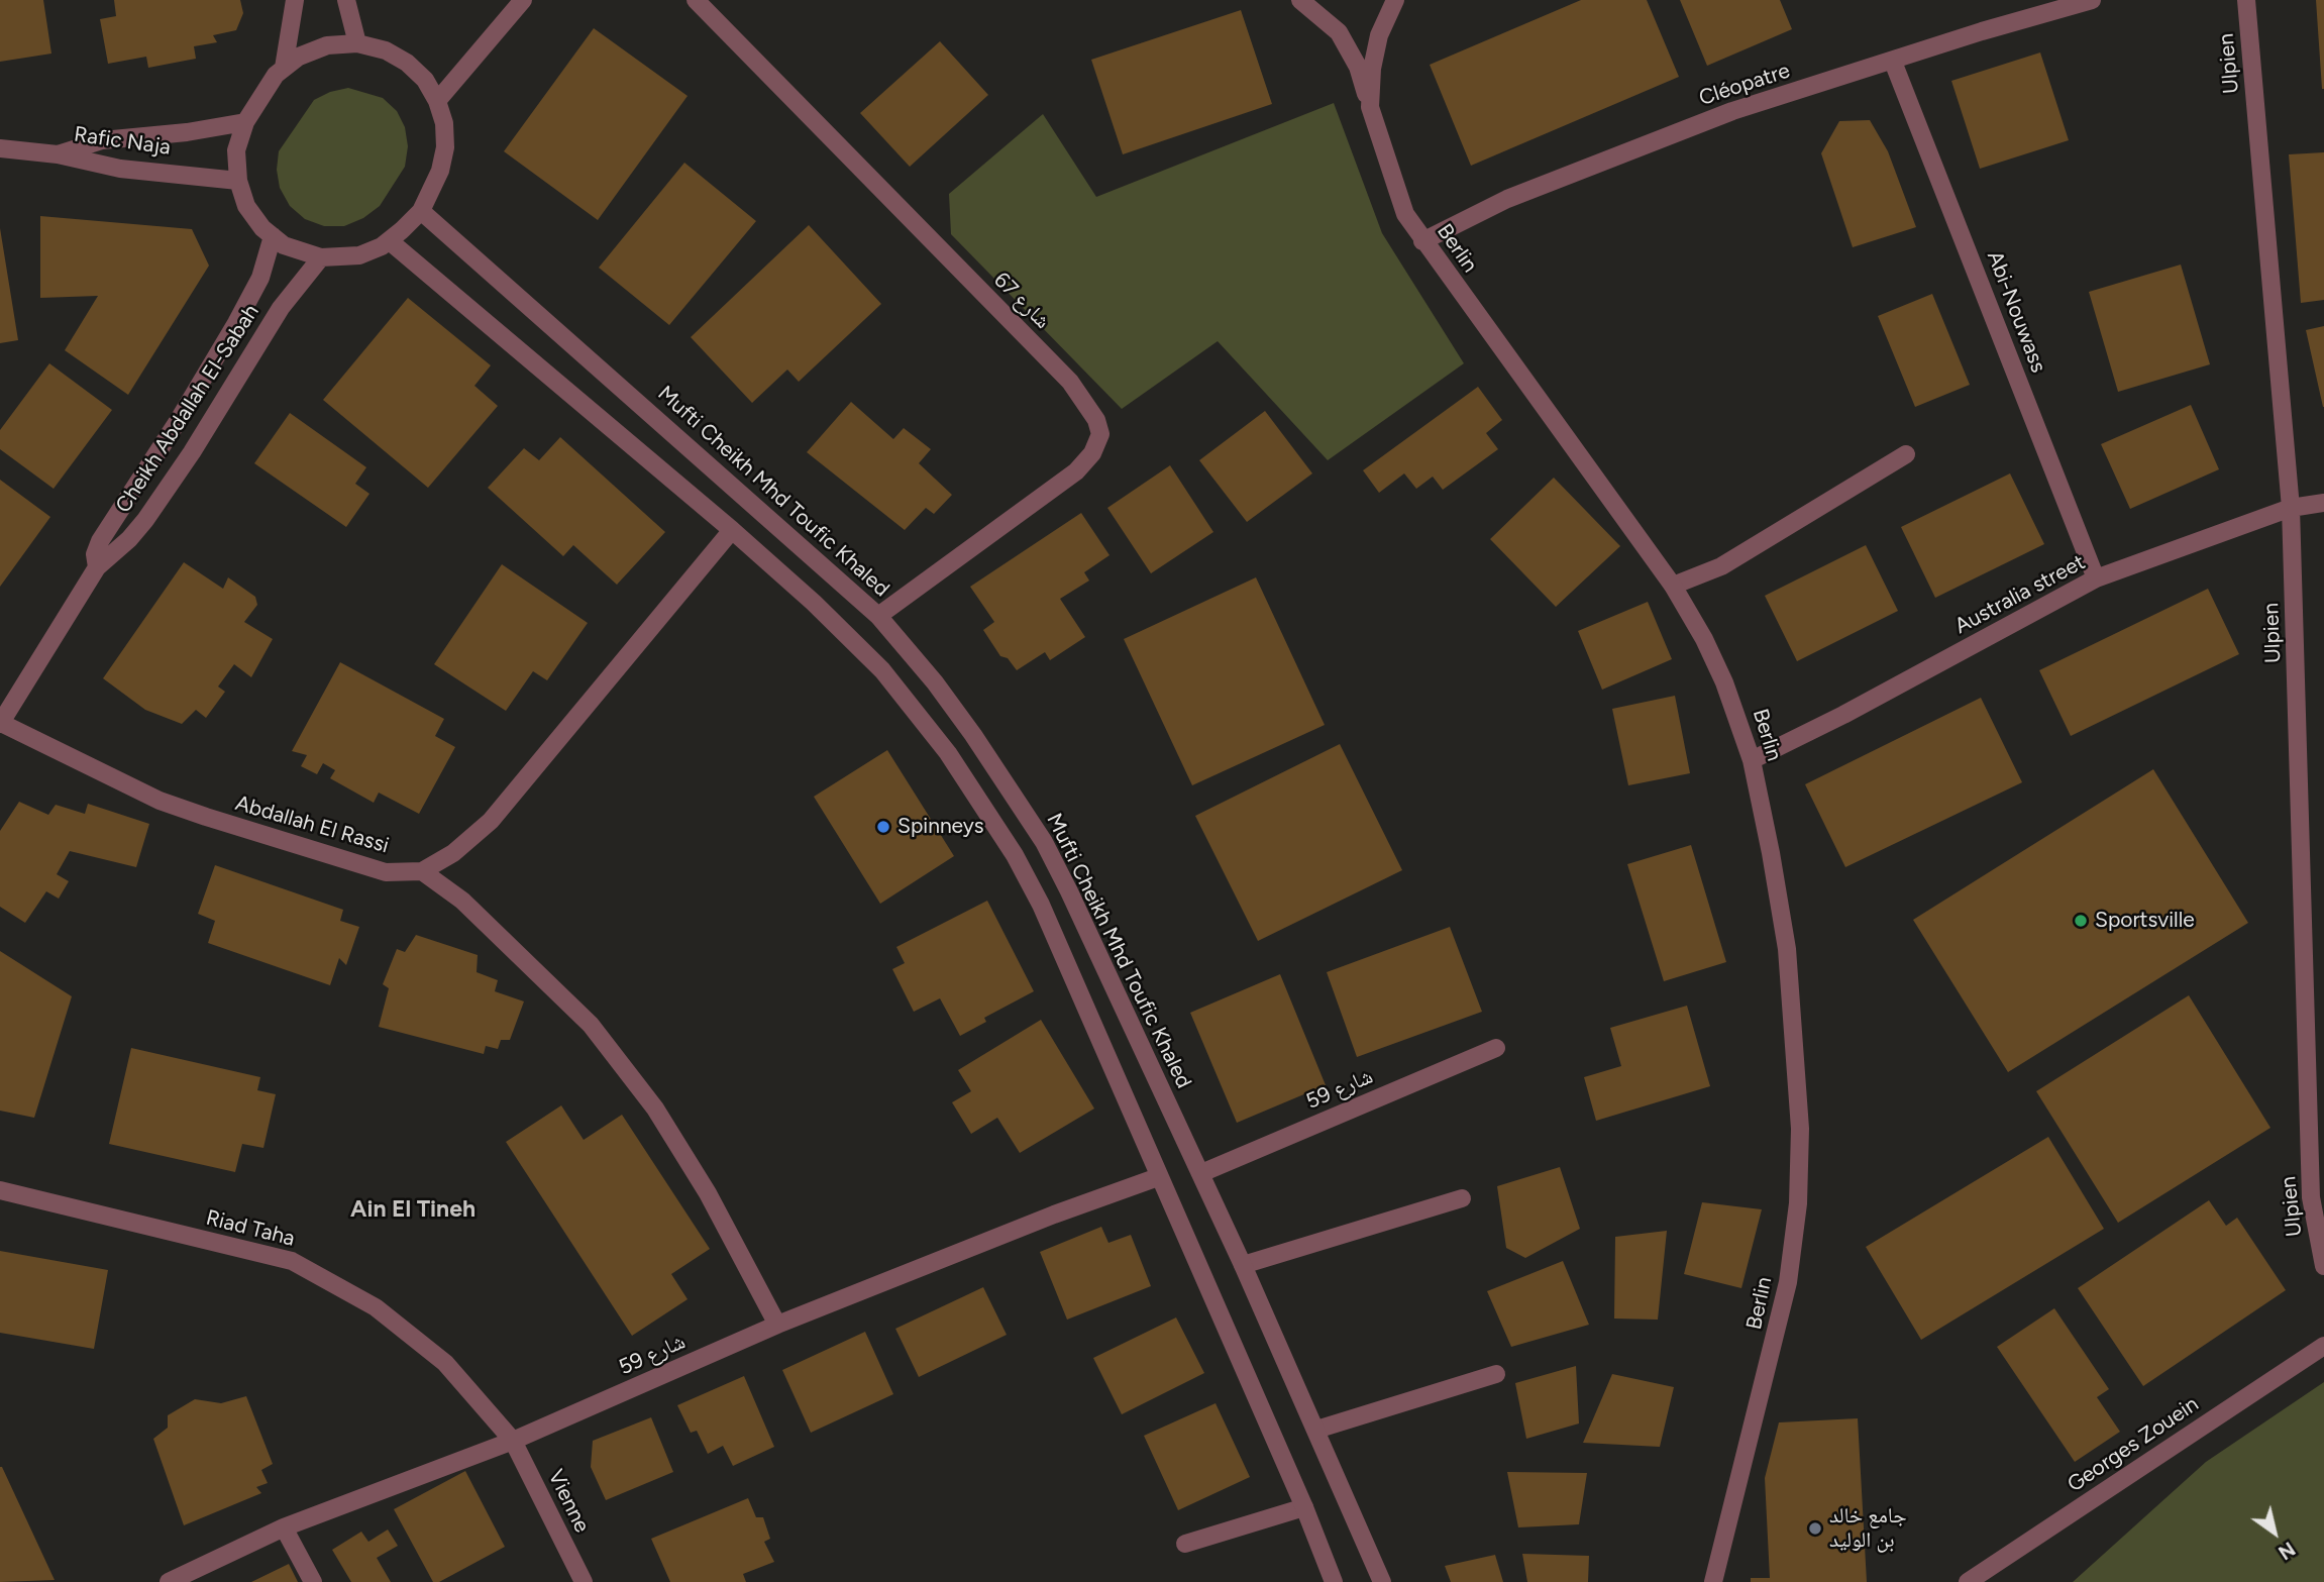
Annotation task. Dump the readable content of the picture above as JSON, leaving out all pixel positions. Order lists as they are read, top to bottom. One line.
{"streets":{"street":["Ulpien","Cléopatre","Rafic Naja","Berlin","شارع 67","Abi-Nouwass","Cheikh Abdallah El-Sabah","Mufti Cheikh Mhd Toufic Khaled","Australia street","Abdallah El Rassi","شارع 59","Riad Taha","Georges Zouein","Vienne"]},"crossings":[["Ulpien","Australia street"],["Cléopatre","Berlin"],["Cléopatre","Abi-Nouwass"],["Rafic Naja","Cheikh Abdallah El-Sabah"],["Rafic Naja","Mufti Cheikh Mhd Toufic Khaled"],["Berlin","Australia street"],["شارع 67","Mufti Cheikh Mhd Toufic Khaled"],["Abi-Nouwass","Australia street"],["Cheikh Abdallah El-Sabah","Mufti Cheikh Mhd Toufic Khaled"],["Cheikh Abdallah El-Sabah","Abdallah El Rassi"],["Mufti Cheikh Mhd Toufic Khaled","شارع 59"],["شارع 59","Riad Taha"],["شارع 59","Vienne"],["Riad Taha","Vienne"]],"districts":["Ain El Tineh"],"places":["Spinneys","Sportsville","جامع خالد بن الوليد"],"north":"bottom right"}
